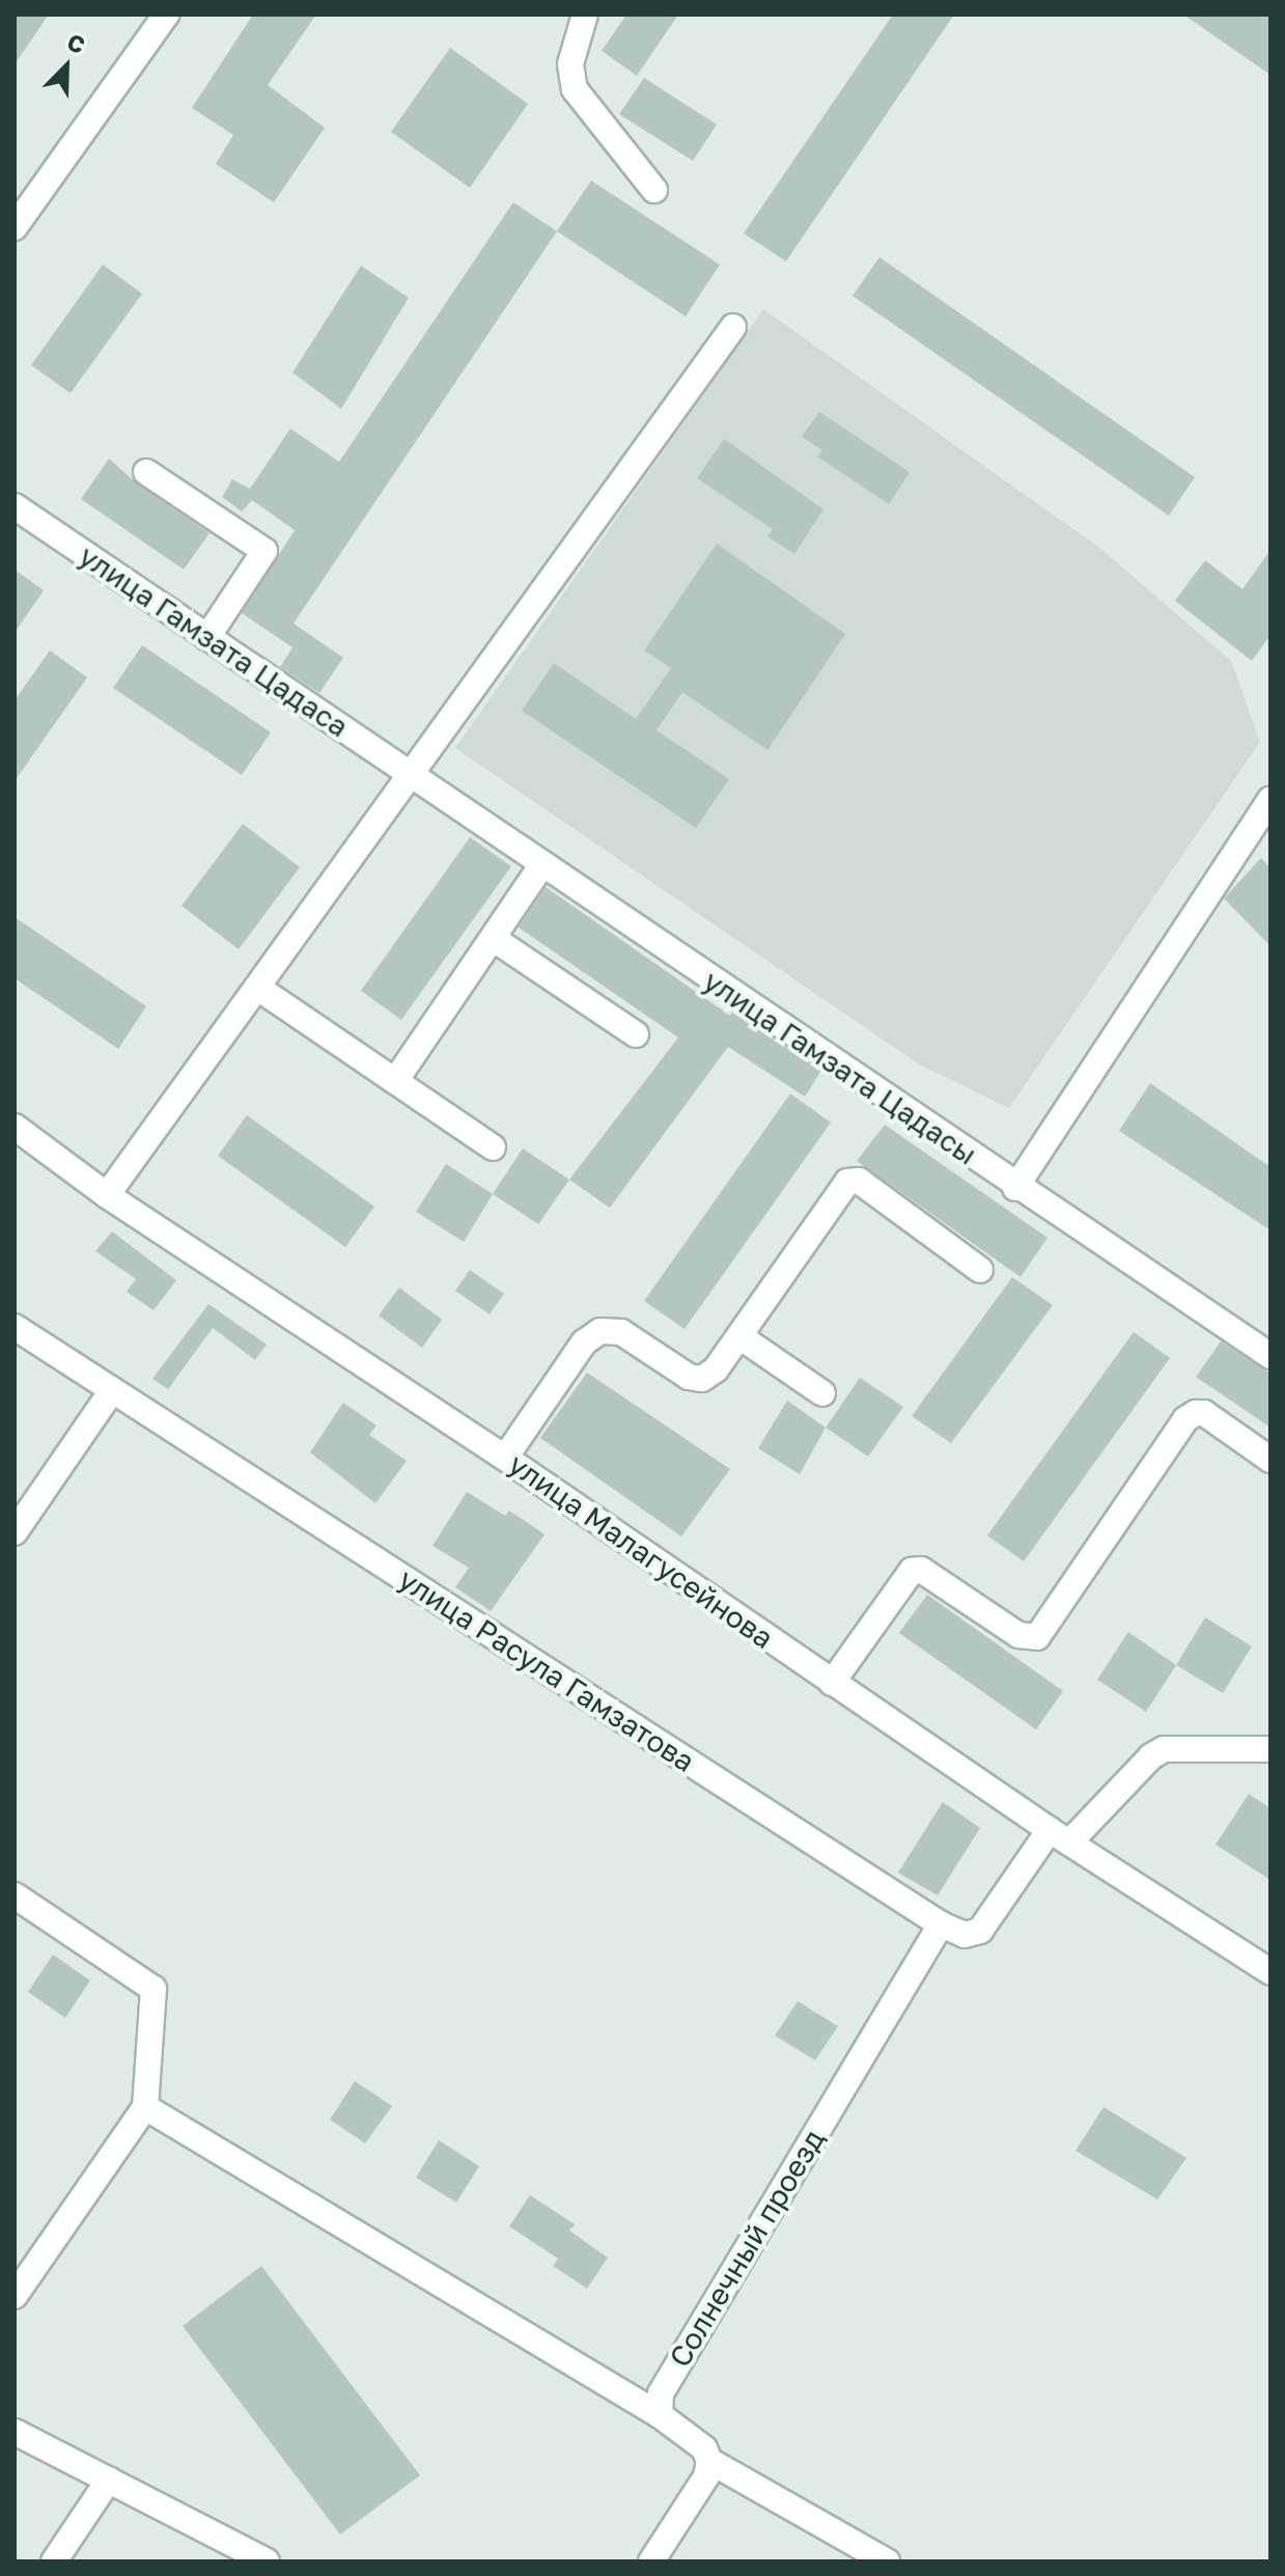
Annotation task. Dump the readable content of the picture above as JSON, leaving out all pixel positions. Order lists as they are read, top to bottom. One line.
{"streets":{"street":["улица Гамзата Цадаса","улица Гамзата Цадасы","улица Малагусейнова","улица Расула Гамзатова","Солнечный проезд"]},"crossings":[["улица Гамзата Цадаса","улица Гамзата Цадасы"],["улица Малагусейнова","улица Расула Гамзатова"],["улица Расула Гамзатова","Солнечный проезд"]],"north":"top right"}
